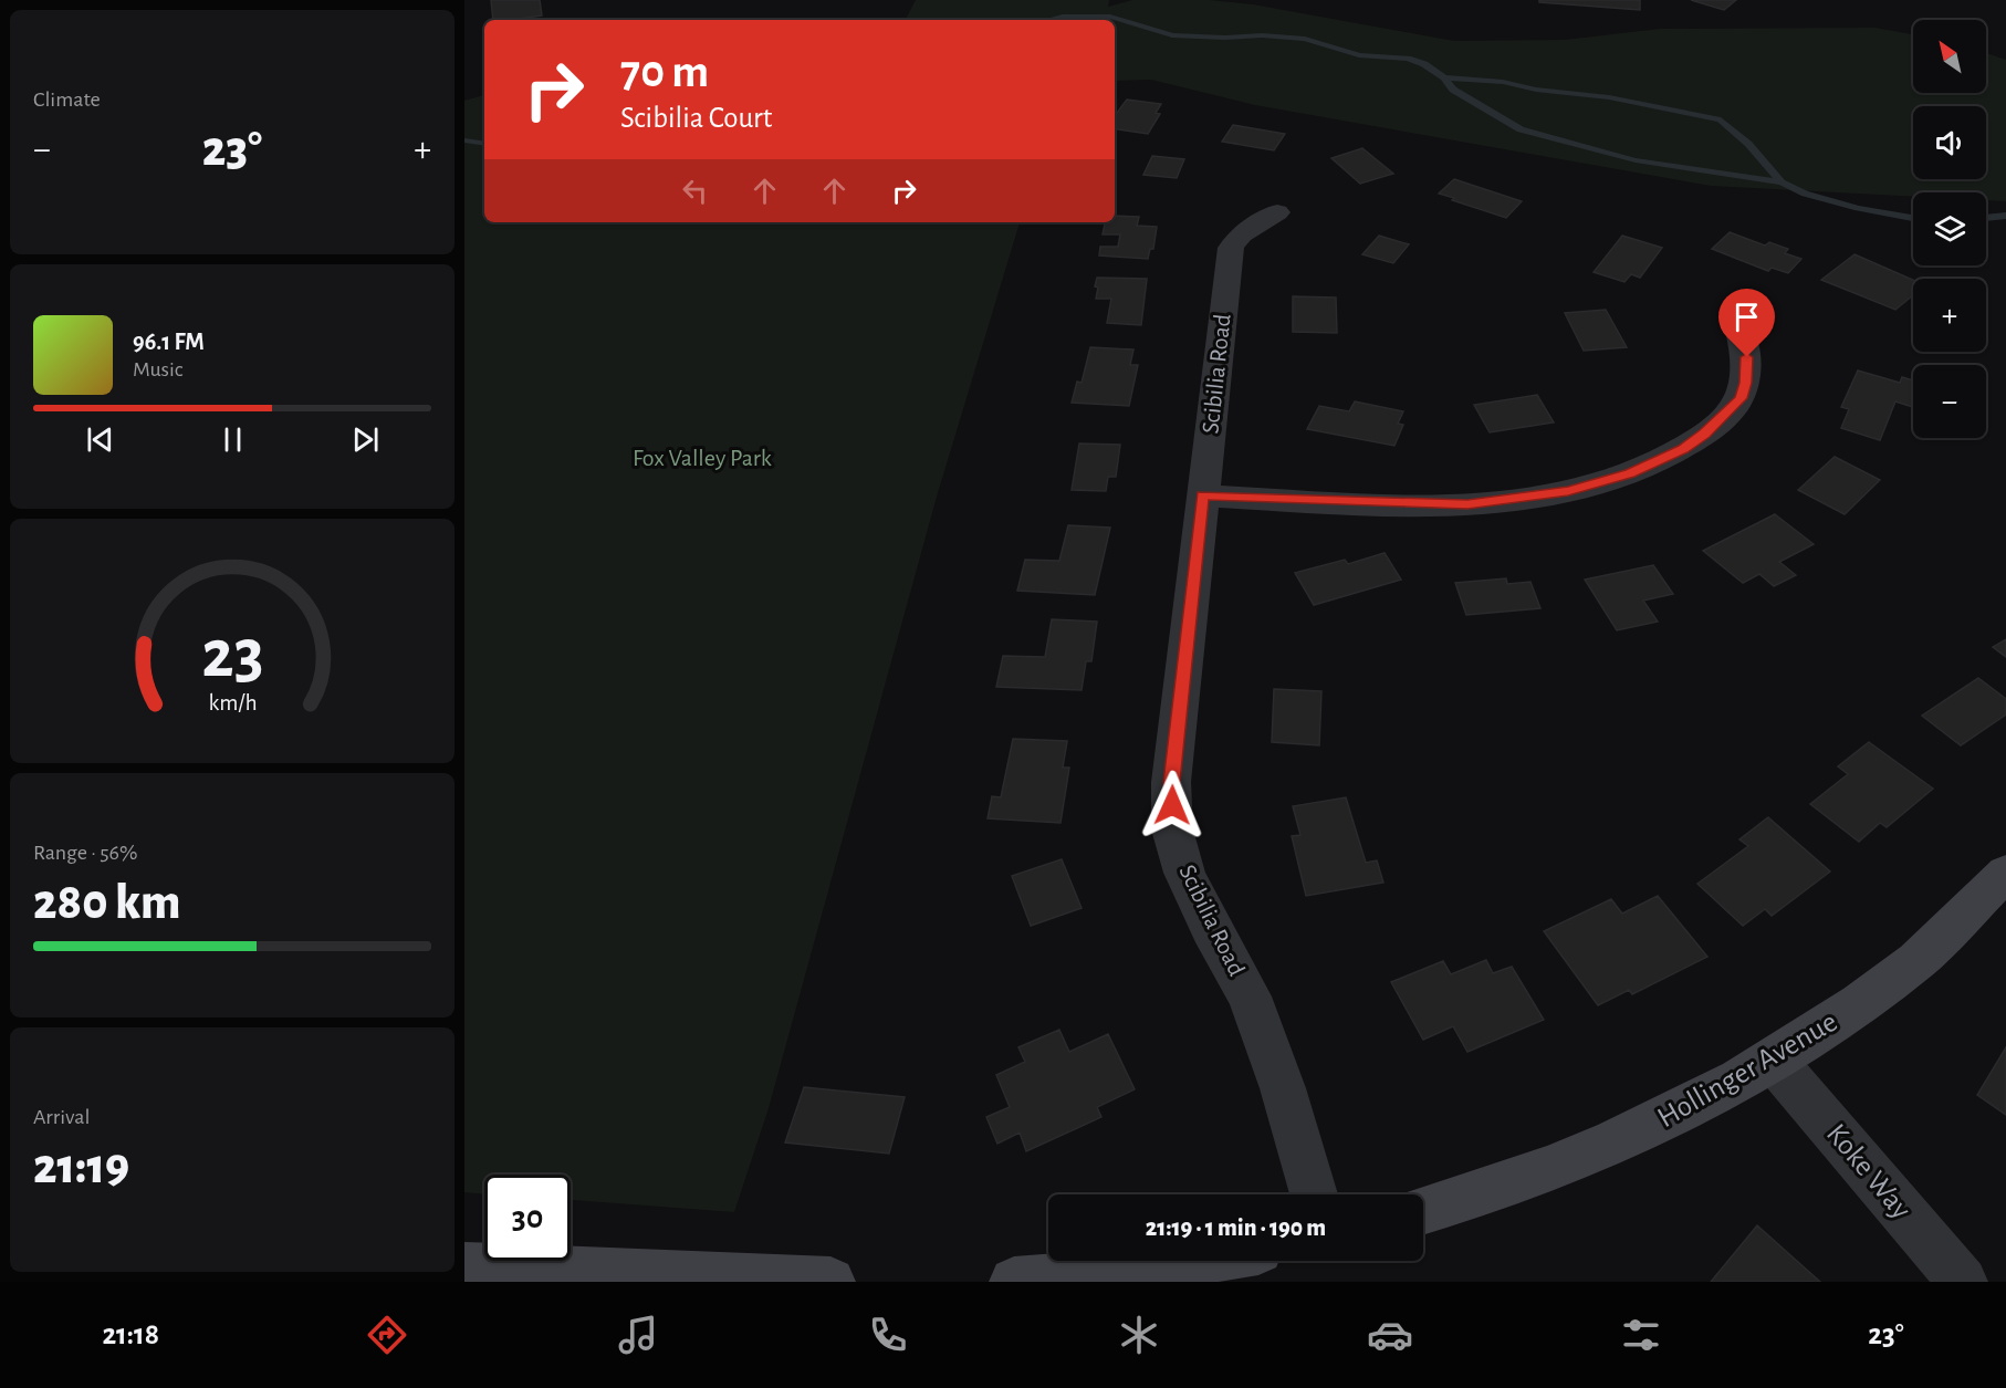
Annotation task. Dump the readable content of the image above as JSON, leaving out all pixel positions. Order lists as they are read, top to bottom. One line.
{"streets":{"street":["Scibilia Road","Hollinger Avenue","Koke Way"]},"crossings":[["Hollinger Avenue","Koke Way"]],"parks":["Fox Valley Park"],"north":"top left","page":{"tile":["Climate",["Range · 56%","280 km"],["Arrival","21:19"]],"map_buttons":["+","−"],"turn":["70 m","Scibilia Court"],"heat":["−","23°","+"],"song":["96.1 FM","Music"],"limit":"30","trip":"21:19 · 1 min · 190 m","tabs":["21:18","23°"],"gauge":["23","km/h"]}}
